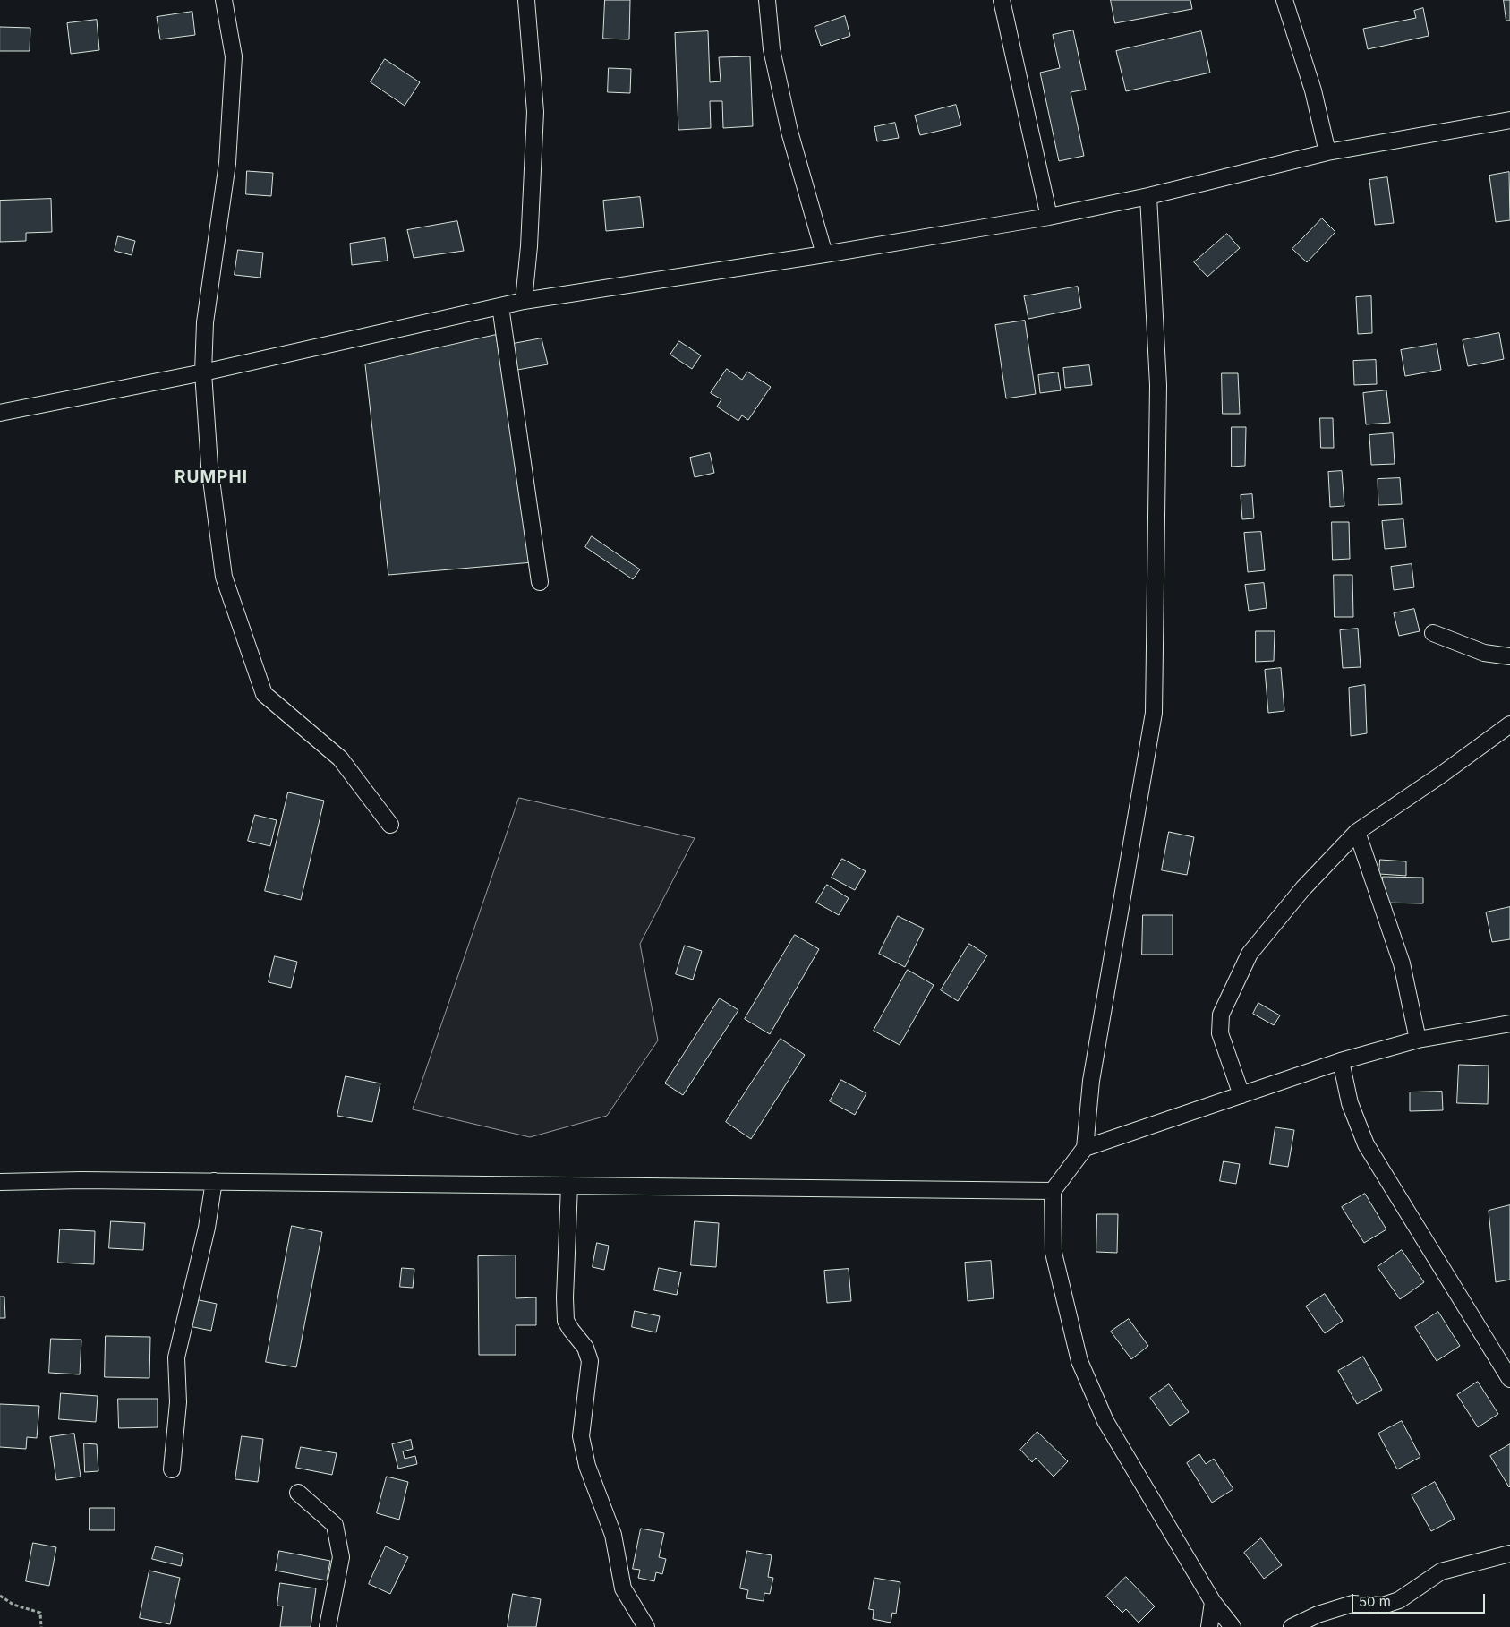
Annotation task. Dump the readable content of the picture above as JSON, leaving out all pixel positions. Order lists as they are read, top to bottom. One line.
{"districts":["RUMPHI"],"scale_bar":"50 m"}
